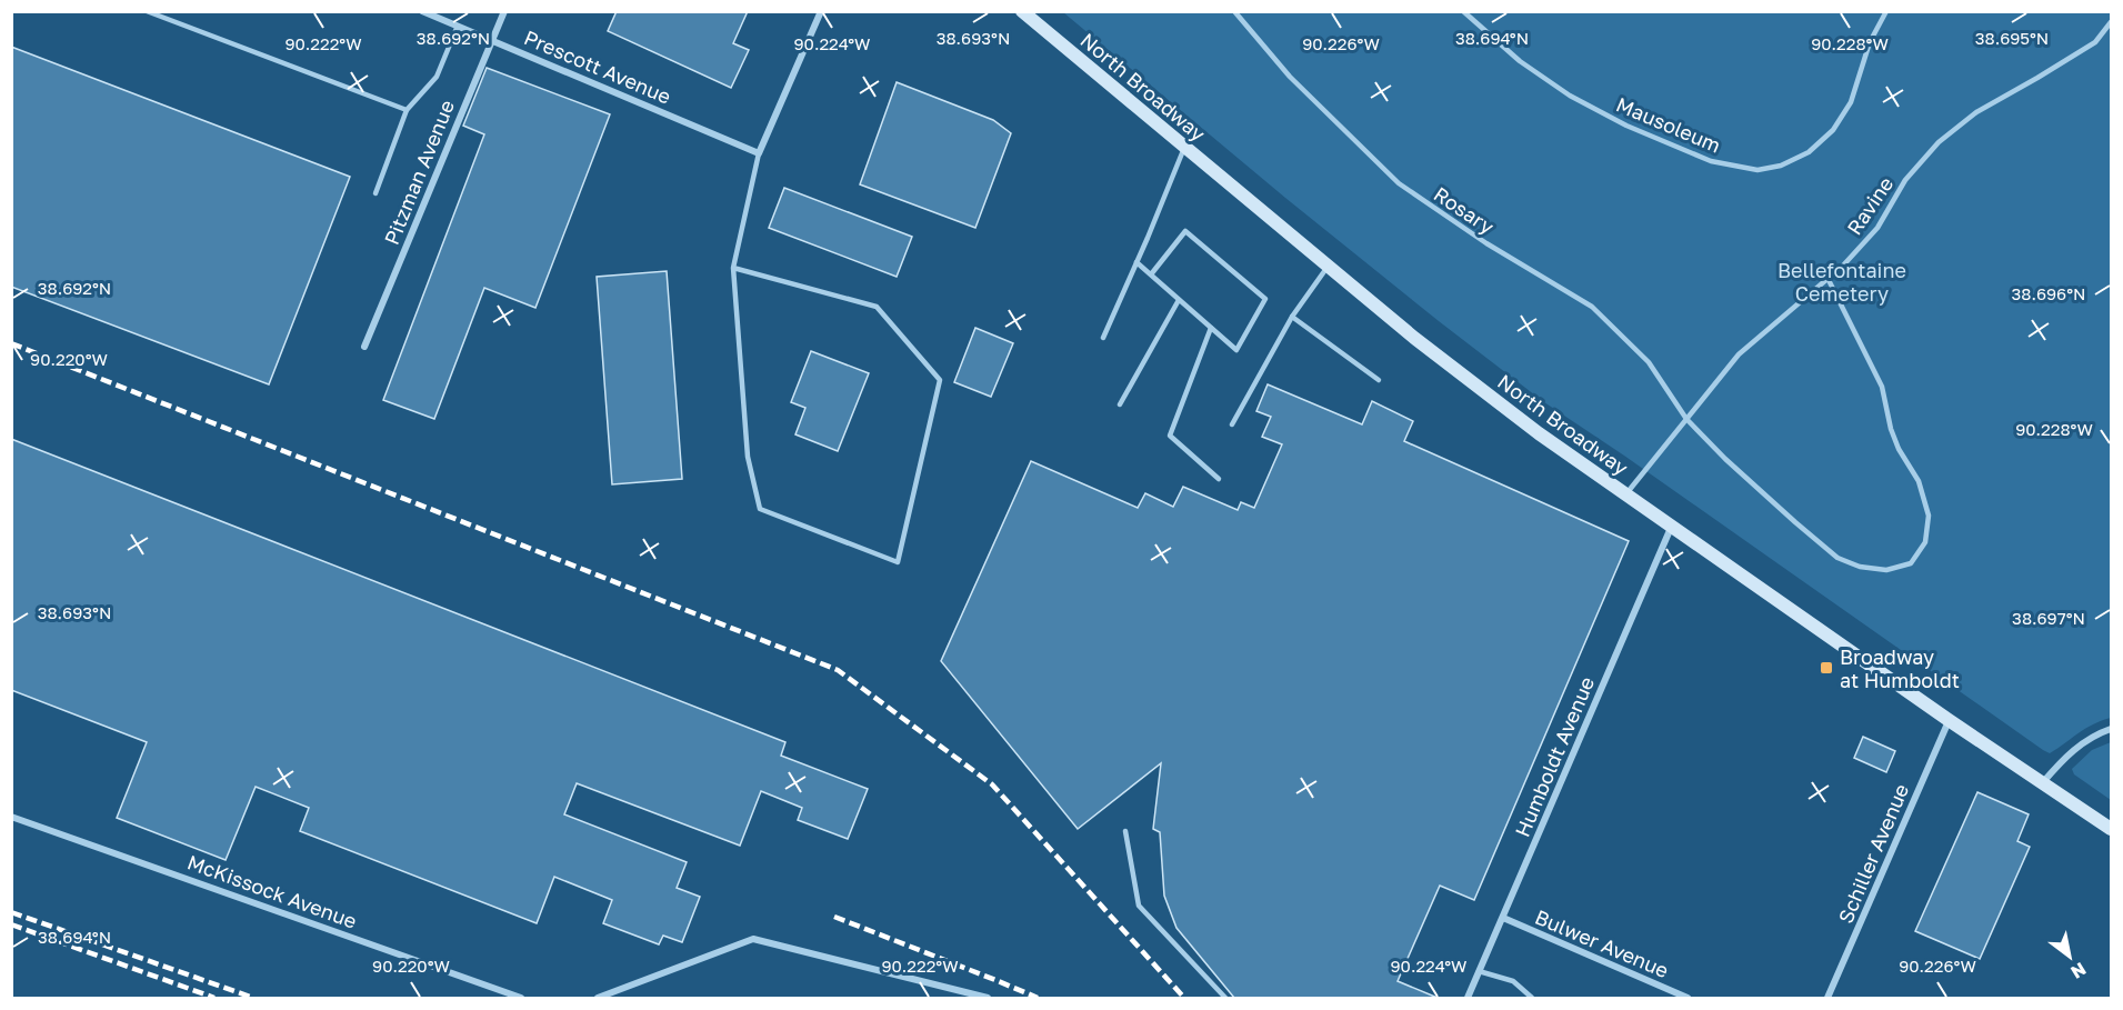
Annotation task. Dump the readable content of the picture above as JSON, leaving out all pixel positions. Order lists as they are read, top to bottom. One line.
{"streets":{"main road":["North Broadway"],"street":["Prescott Avenue","Pitzman Avenue","Humboldt Avenue","Schiller Avenue","McKissock Avenue","Bulwer Avenue"],"lane":["Mausoleum","Ravine","Rosary"]},"crossings":[["Prescott Avenue","Pitzman Avenue"],["North Broadway","Ravine"],["North Broadway","Humboldt Avenue"],["North Broadway","Schiller Avenue"],["Ravine","Rosary"],["Humboldt Avenue","Bulwer Avenue"]],"parks":["Bellefontaine Cemetery"],"places":{"transit":["Broadway at Humboldt"]},"north":"bottom right","coordinates":["38.692°N","38.693°N","38.694°N","38.695°N","90.228°W","90.222°W","90.224°W","90.226°W","38.696°N","90.220°W","38.697°N"]}
